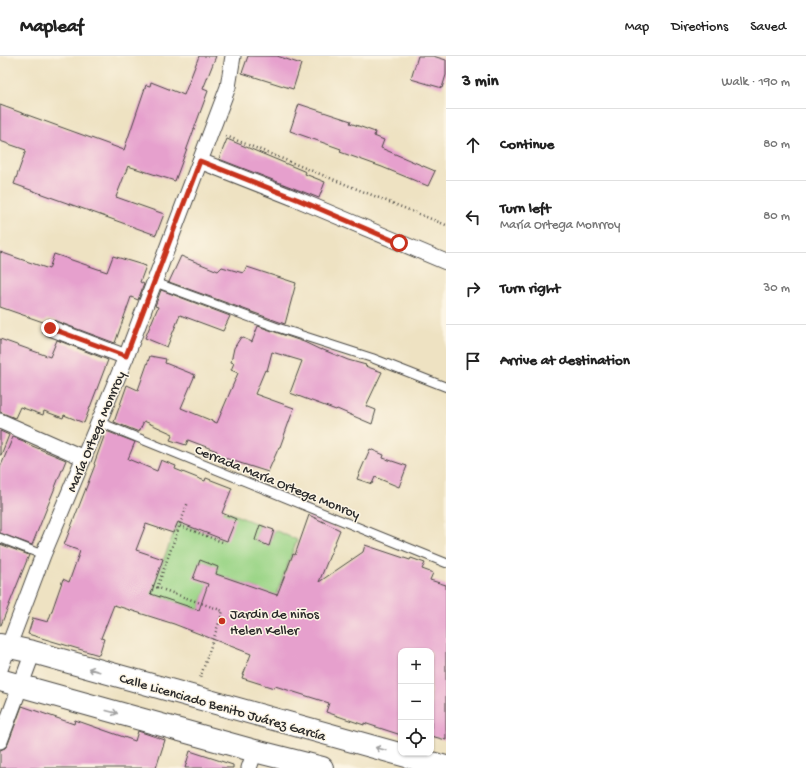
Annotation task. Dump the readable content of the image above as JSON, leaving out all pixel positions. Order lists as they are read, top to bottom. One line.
{"streets":{"street":["María Ortega Monrroy","Calle Licenciado Benito Juárez García"],"lane":["Cerrada María Ortega Monroy"]},"crossings":[["María Ortega Monrroy","Cerrada María Ortega Monroy"],["María Ortega Monrroy","Calle Licenciado Benito Juárez García"]],"places":["Jardin de niños Helen Keller"],"page":{"header":"Mapleaf","nav":["Map","Directions","Saved"],"heading":["3 min","Walk · 190 m"],"list":[["Continue","80 m"],["Turn left","María Ortega Monrroy","80 m"],["Turn right","30 m"],"Arrive at destination"],"map_buttons":["+","−"]}}
